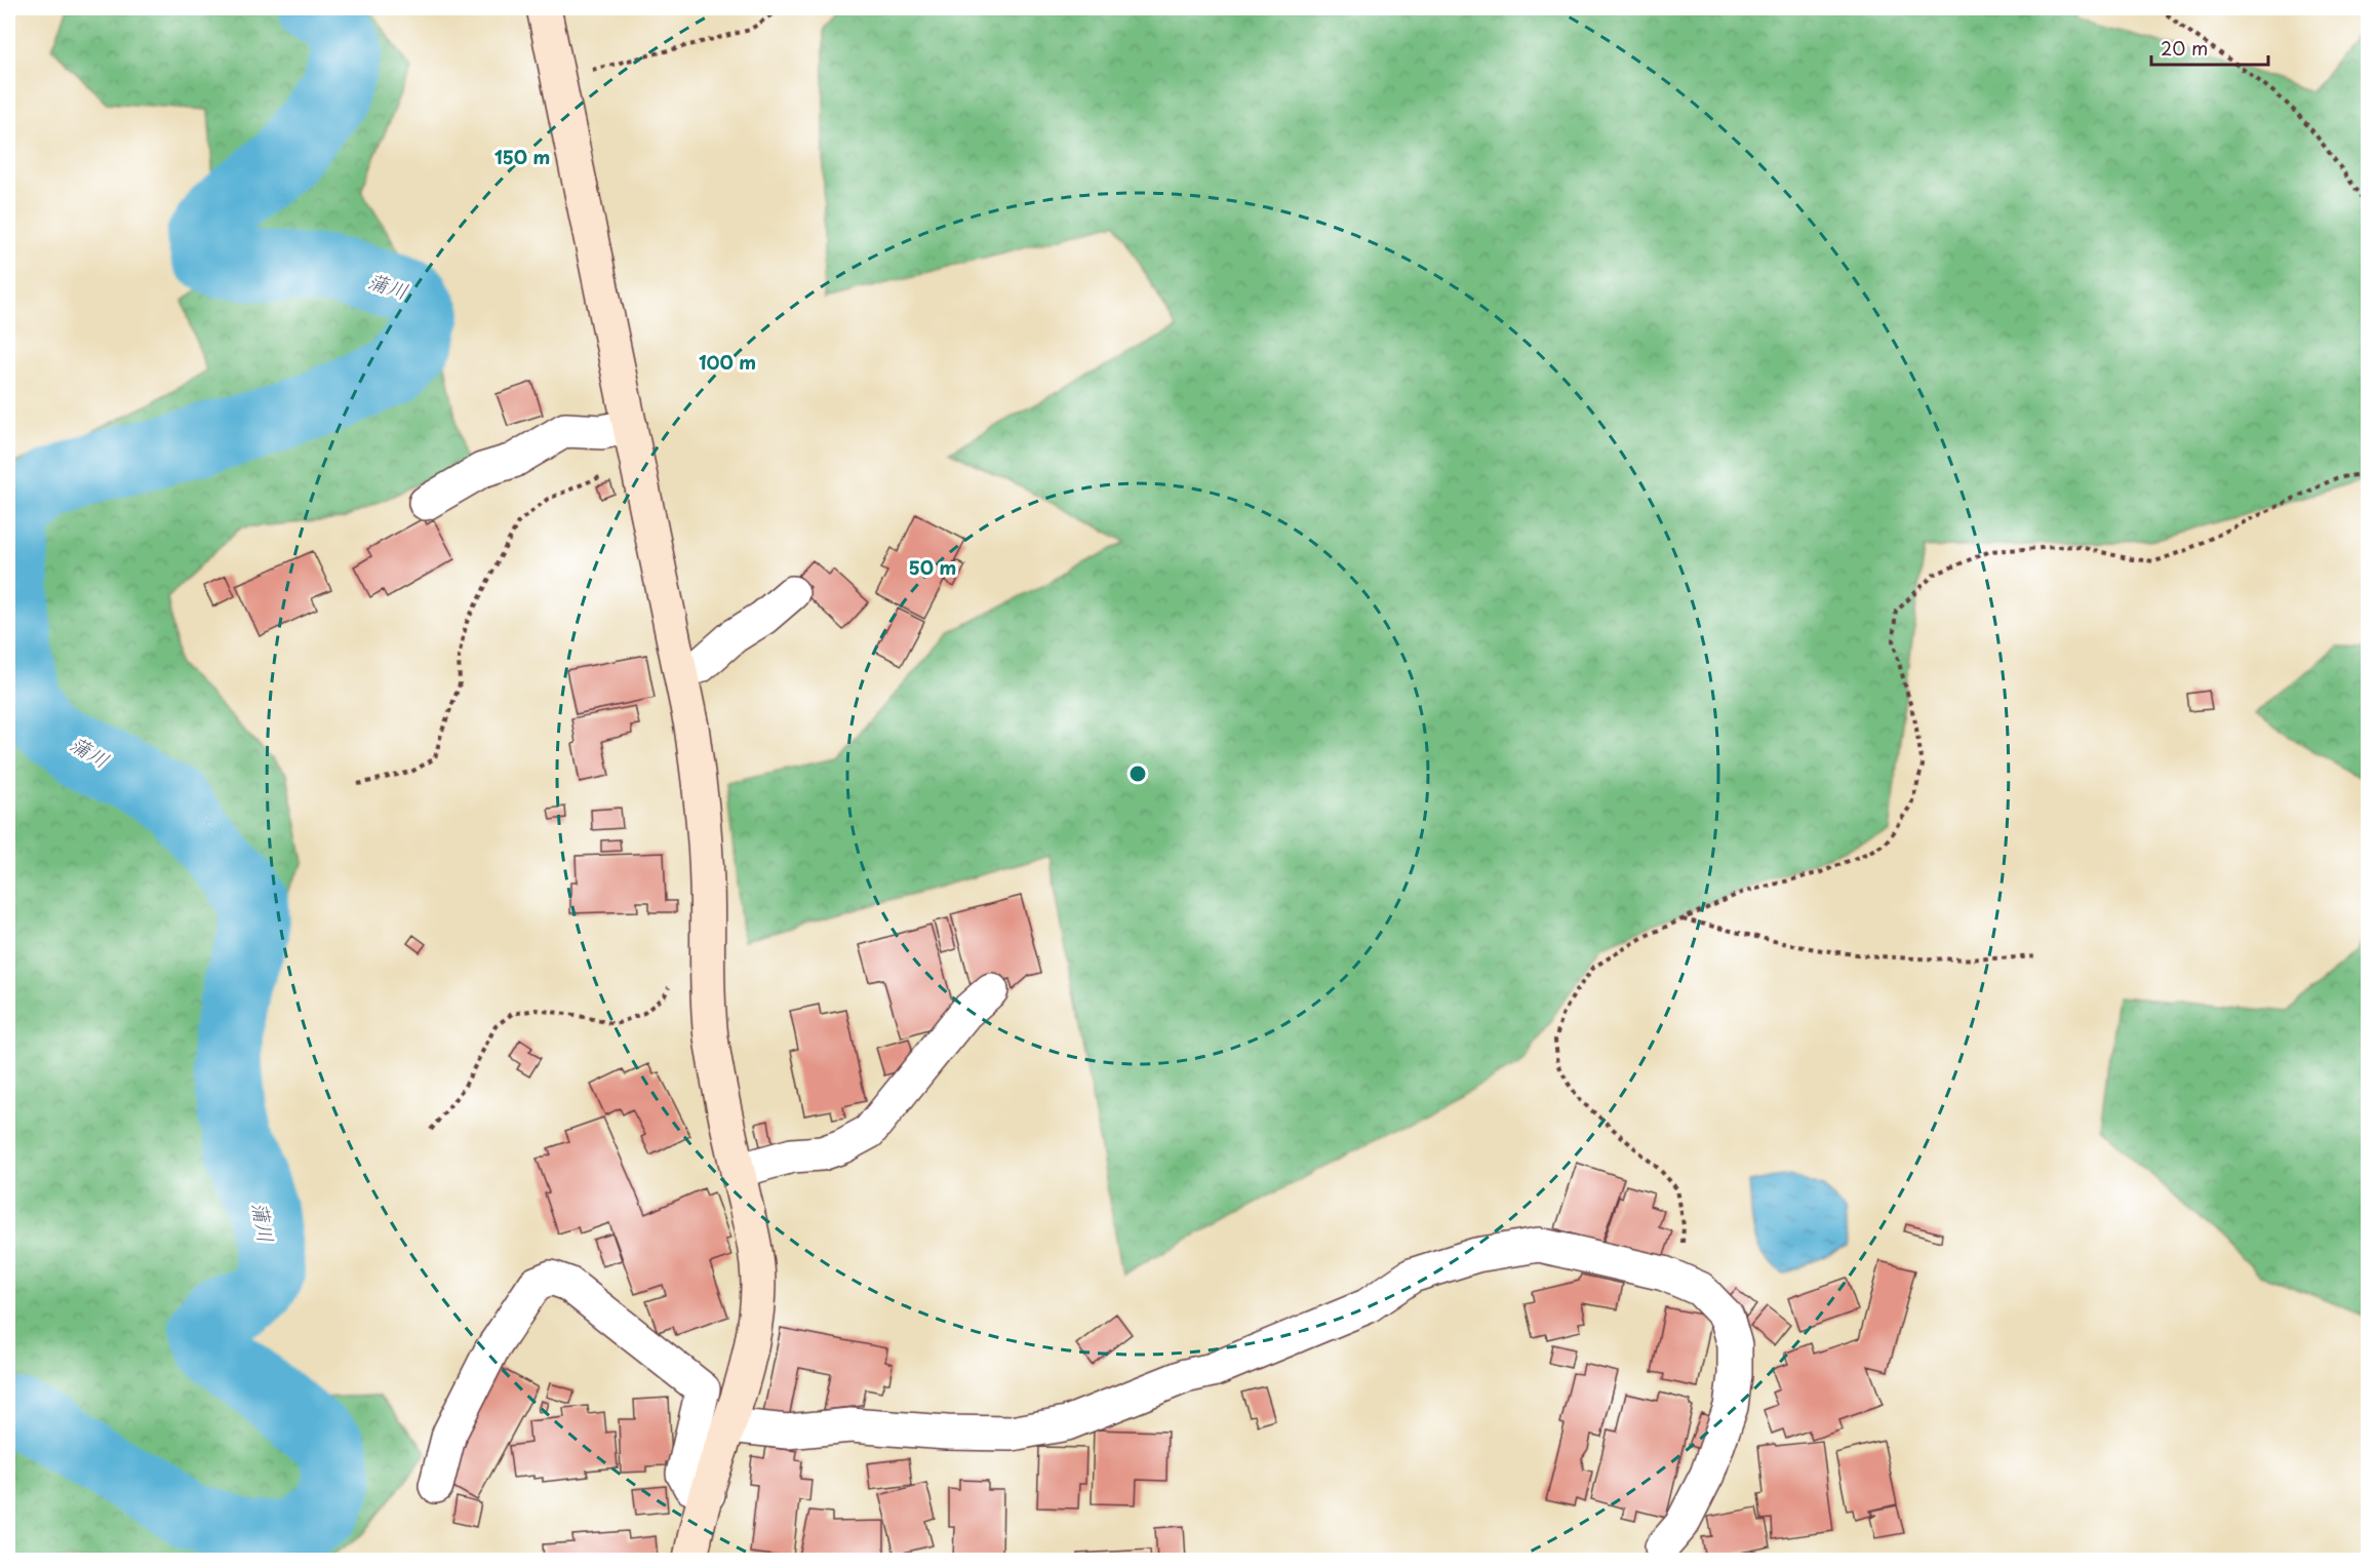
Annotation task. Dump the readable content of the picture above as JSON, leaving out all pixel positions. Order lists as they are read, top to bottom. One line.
{"water":["蒲川"],"scale_bar":"20 m","rings":["150 m","100 m","50 m"]}
